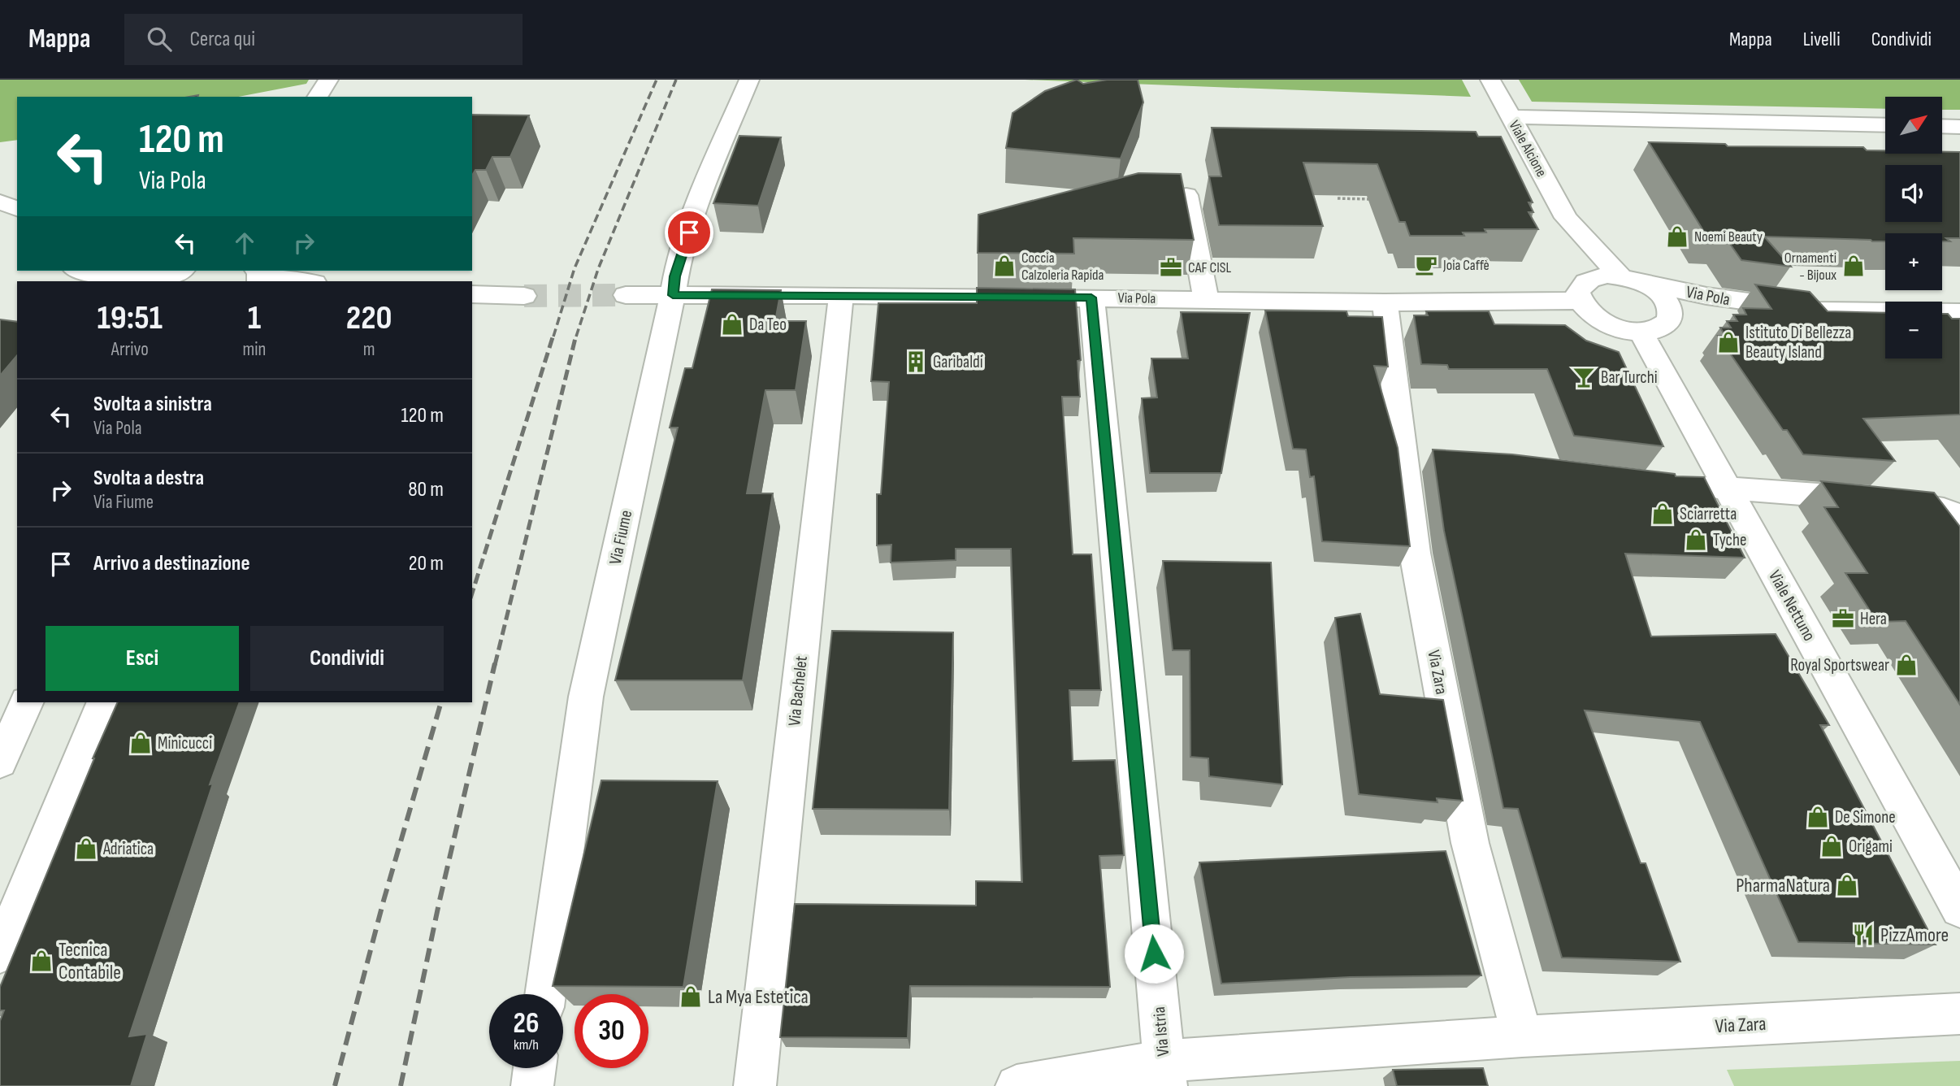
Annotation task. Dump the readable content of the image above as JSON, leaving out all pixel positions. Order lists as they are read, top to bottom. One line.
{"streets":{"street":["Viale Alcione","Via Pola","Via Fiume","Viale Nettuno","Via Zara","Via Bachelet","Via Istria"]},"crossings":[["Viale Alcione","Via Pola"],["Via Pola","Via Fiume"],["Via Pola","Via Zara"],["Via Pola","Via Bachelet"],["Via Pola","Via Istria"],["Via Zara","Via Istria"]],"places":{"shop":["Noemi Beauty","Coccia Calzoleria Rapida","Ornamenti - Bijoux","Da Teo","Istituto Di Bellezza Beauty Island","Sciarretta","Tyche","Royal Sportswear","Minicucci","De Simone","Origami","Adriatica","PharmaNatura","Tecnica Contabile","La Mya Estetica"],"cafe":["Joia Caffè"],"office":["CAF CISL","Hera"],"building":["Garibaldi"],"bar":["Bar Turchi"],"restaurant":["PizzAmore"]},"north":"top right","page":{"header":"Mappa","search":"Cerca qui","nav":["Mappa","Livelli","Condividi"],"map_buttons":["+","−"],"turn":["120 m","Via Pola"],"eta":["19:51","Arrivo","1","min","220","m"],"list":[{"name":"Svolta a sinistra","note":"Via Pola","value":"120 m"},{"name":"Svolta a destra","note":"Via Fiume","value":"80 m"},{"name":"Arrivo a destinazione","value":"20 m"}],"buttons":["Esci","Condividi"],"speed":"26 km/h","limit":"30"}}
